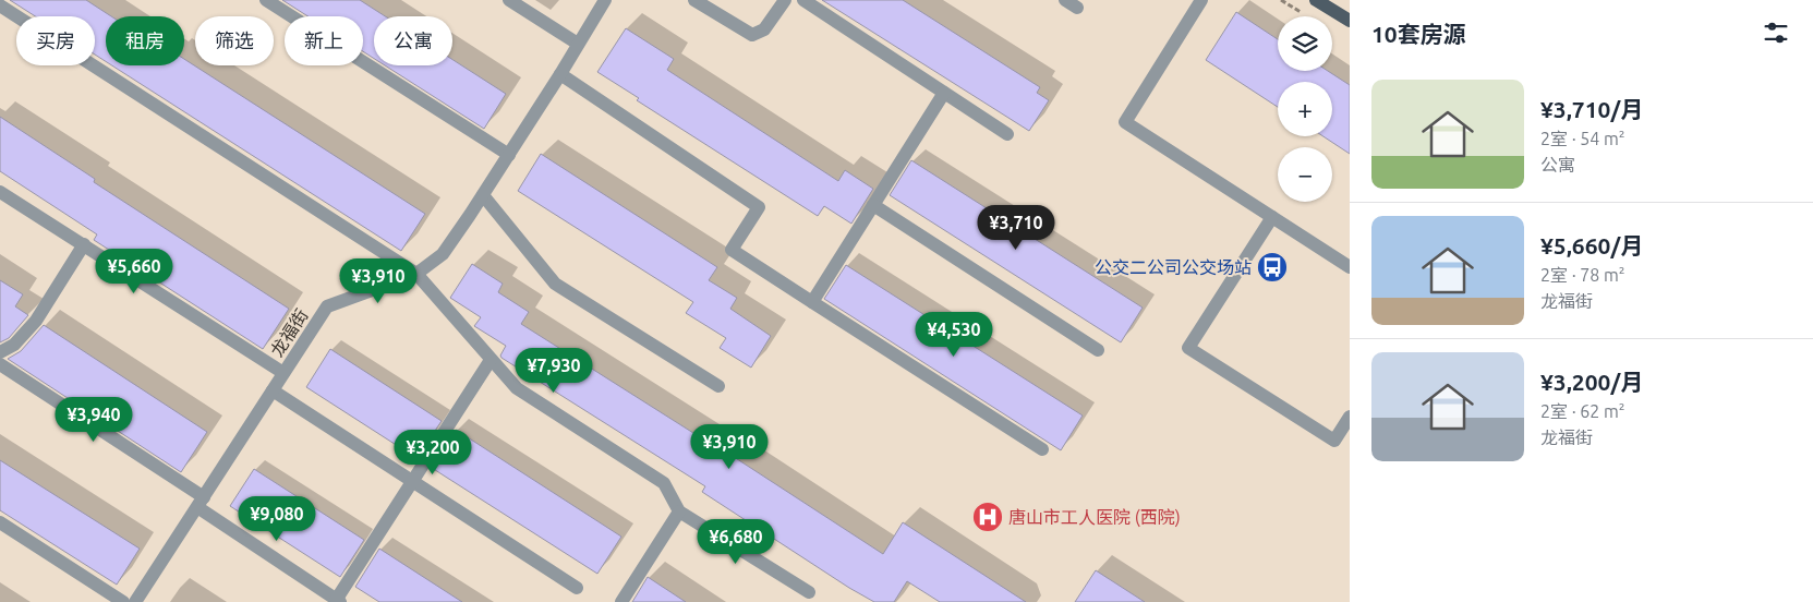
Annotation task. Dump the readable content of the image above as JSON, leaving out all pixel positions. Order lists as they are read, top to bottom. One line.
{"streets":{"street":["龙福街"]},"places":{"bus stop":["公交二公司公交场站"],"hospital":["唐山市工人医院 (西院)"]},"page":{"heading":"10套房源","map_buttons":["+","−"],"chip":["买房","租房","筛选","新上","公寓"],"list":[{"name":"¥3,710/月","note":"2室 · 54 m² · 公寓"},{"name":"¥5,660/月","note":"2室 · 78 m² · 龙福街"},{"name":"¥3,200/月","note":"2室 · 62 m² · 龙福街"}],"price":["¥3,710","¥5,660","¥3,910","¥4,530","¥7,930","¥3,940","¥3,910","¥3,200","¥9,080","¥6,680"]}}
